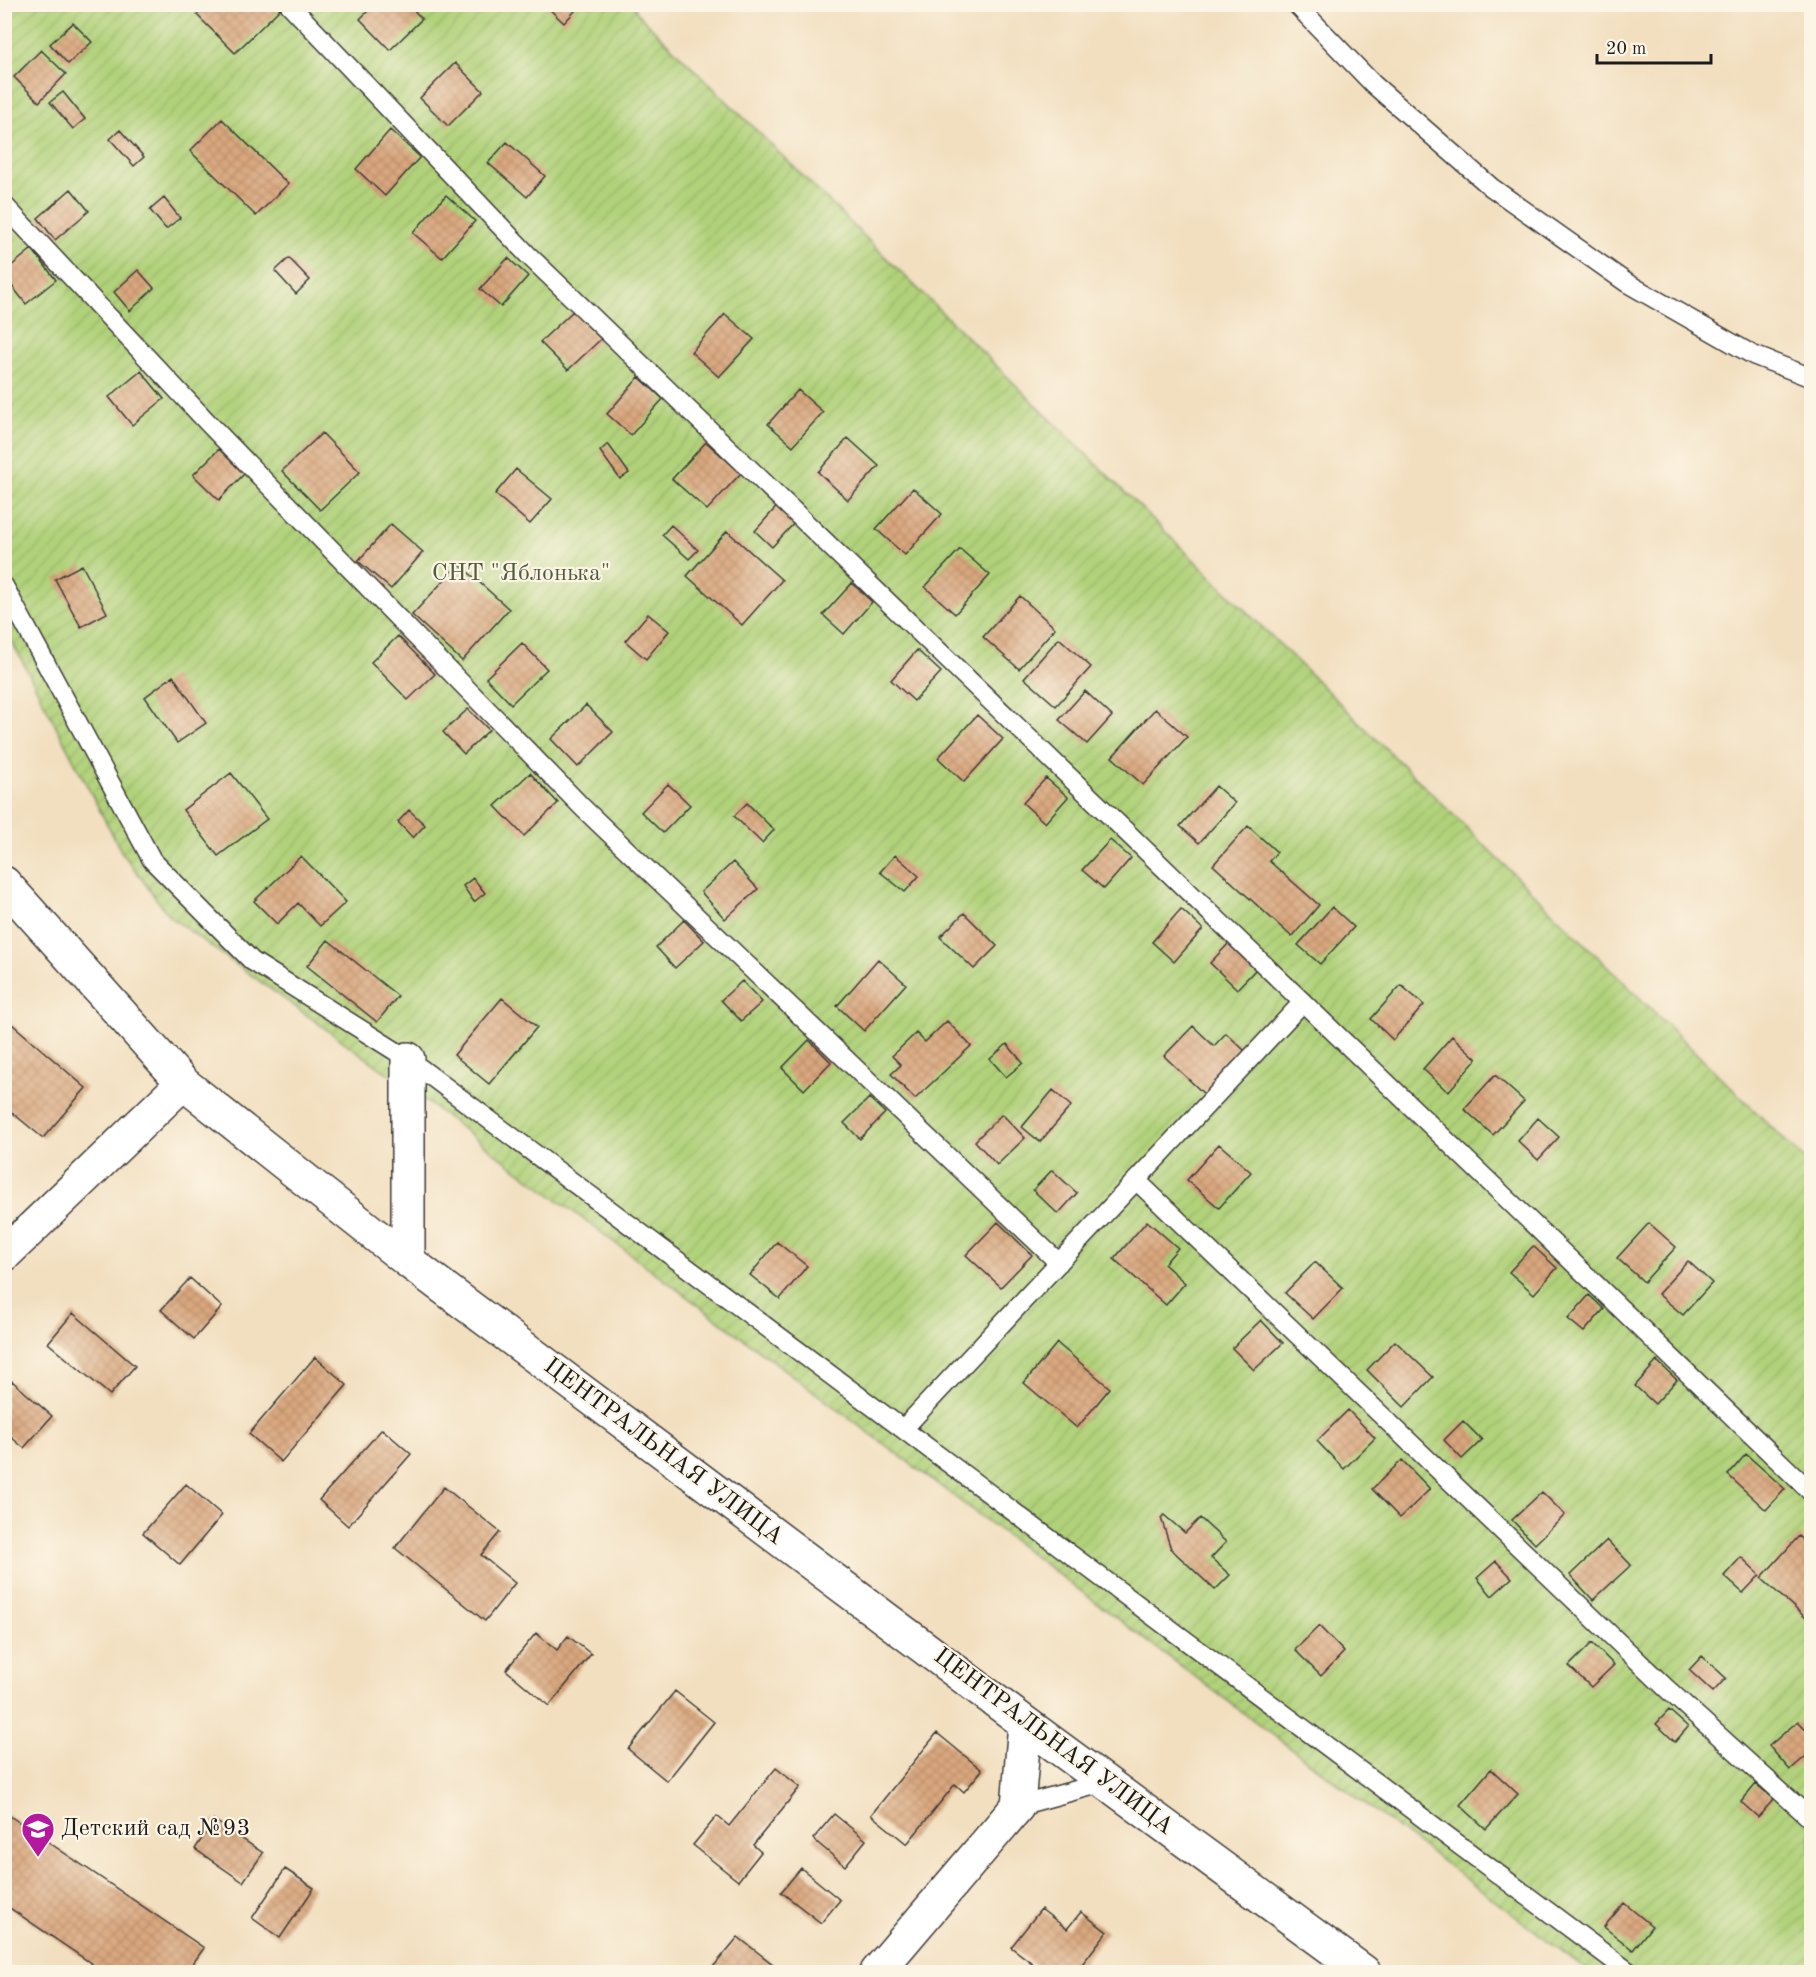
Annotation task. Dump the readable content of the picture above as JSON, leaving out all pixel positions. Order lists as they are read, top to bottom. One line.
{"streets":{"street":["ЦЕНТРАЛЬНАЯ УЛИЦА"]},"parks":["СНТ \"Яблонька\""],"places":{"school or university":["Детский сад №93"]},"scale_bar":"20 m"}
